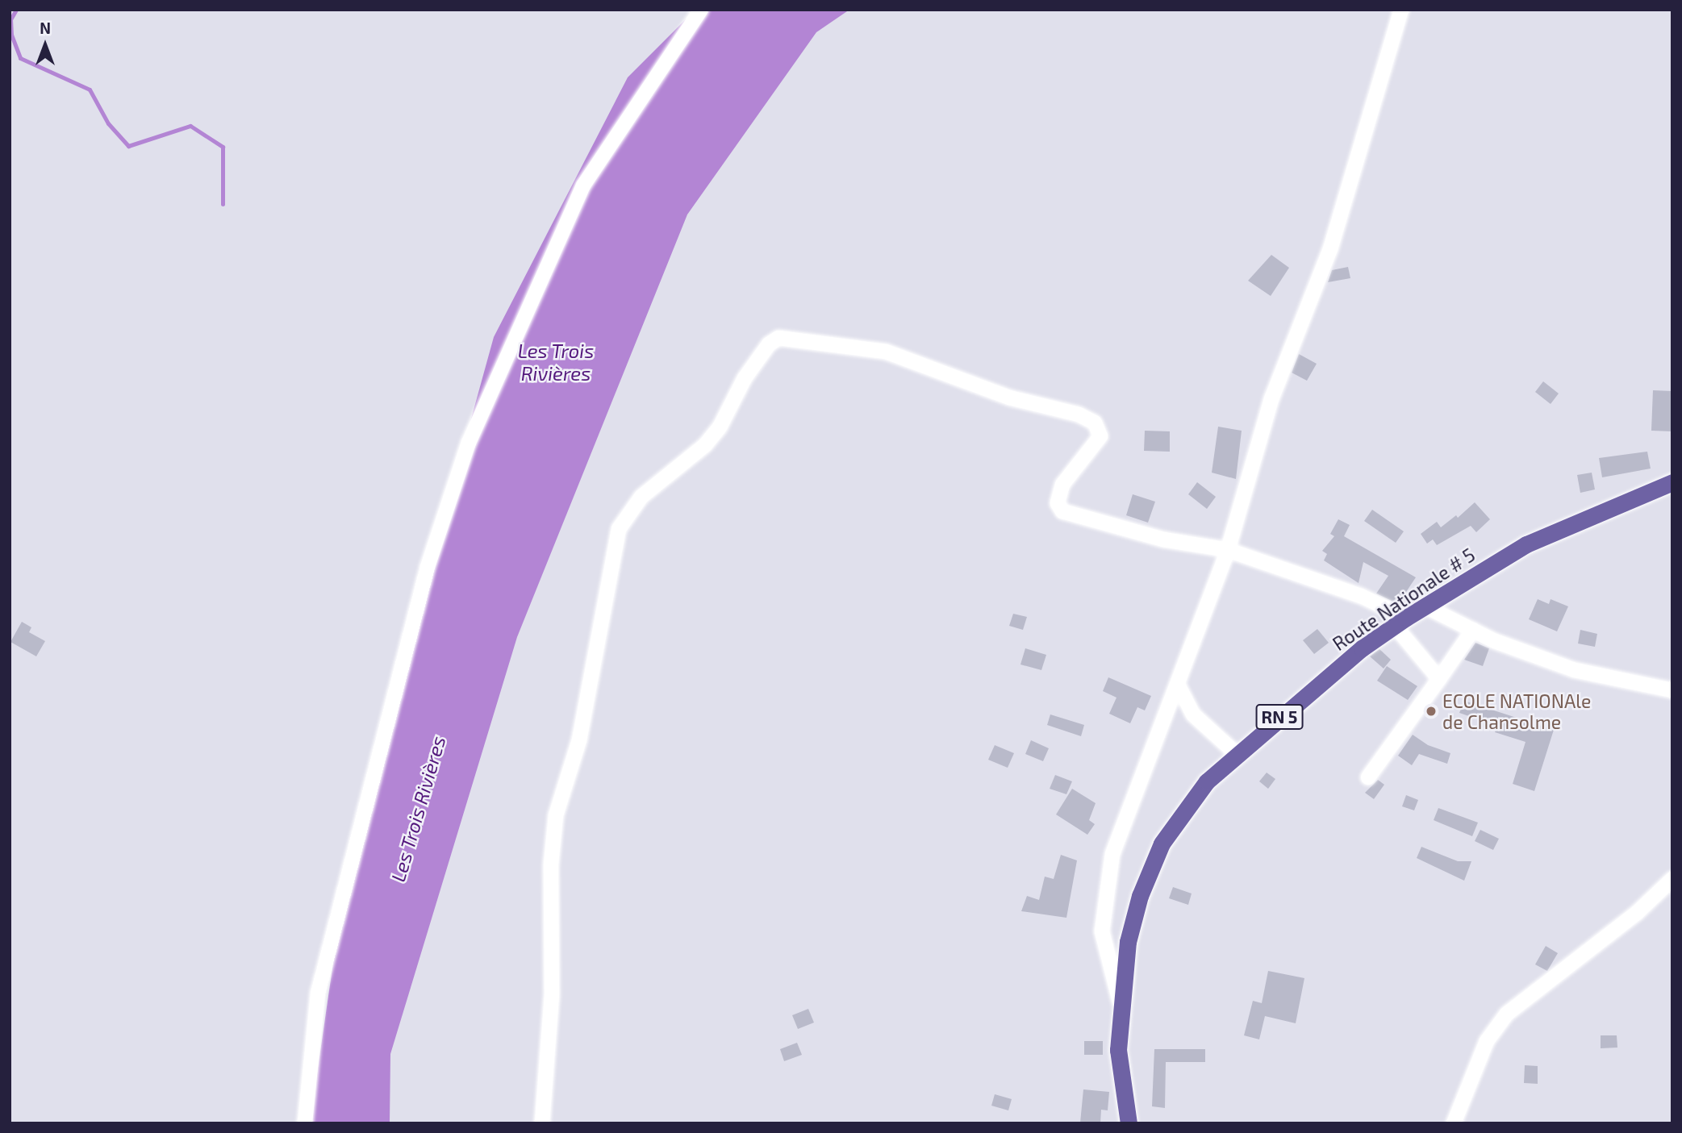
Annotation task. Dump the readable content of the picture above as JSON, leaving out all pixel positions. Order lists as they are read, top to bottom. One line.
{"streets":{"main road":["Route Nationale # 5","RN 5"]},"water":["Les Trois Rivières"],"places":["ECOLE NATIONAle de Chansolme"],"north":"top"}
